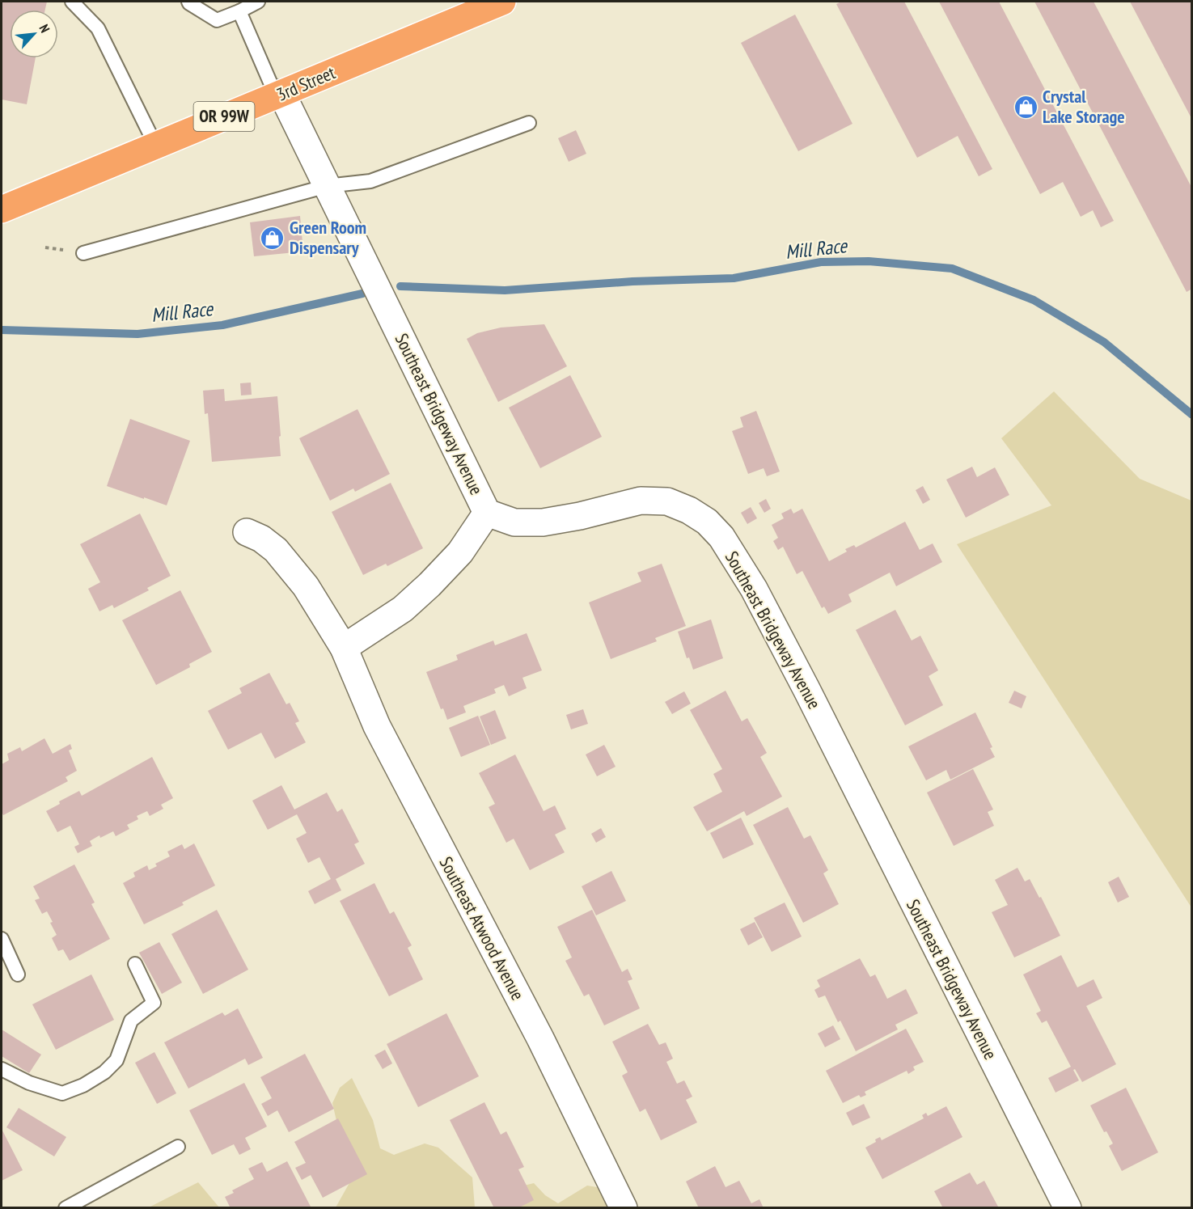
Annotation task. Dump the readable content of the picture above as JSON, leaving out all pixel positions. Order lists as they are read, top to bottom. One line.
{"streets":{"highway":["3rd Street","OR 99W"],"street":["Southeast Bridgeway Avenue","Southeast Atwood Avenue"]},"crossings":[["3rd Street","Southeast Bridgeway Avenue"]],"water":["Mill Race"],"places":{"shop":["Crystal Lake Storage","Green Room Dispensary"]},"north":"top right"}
